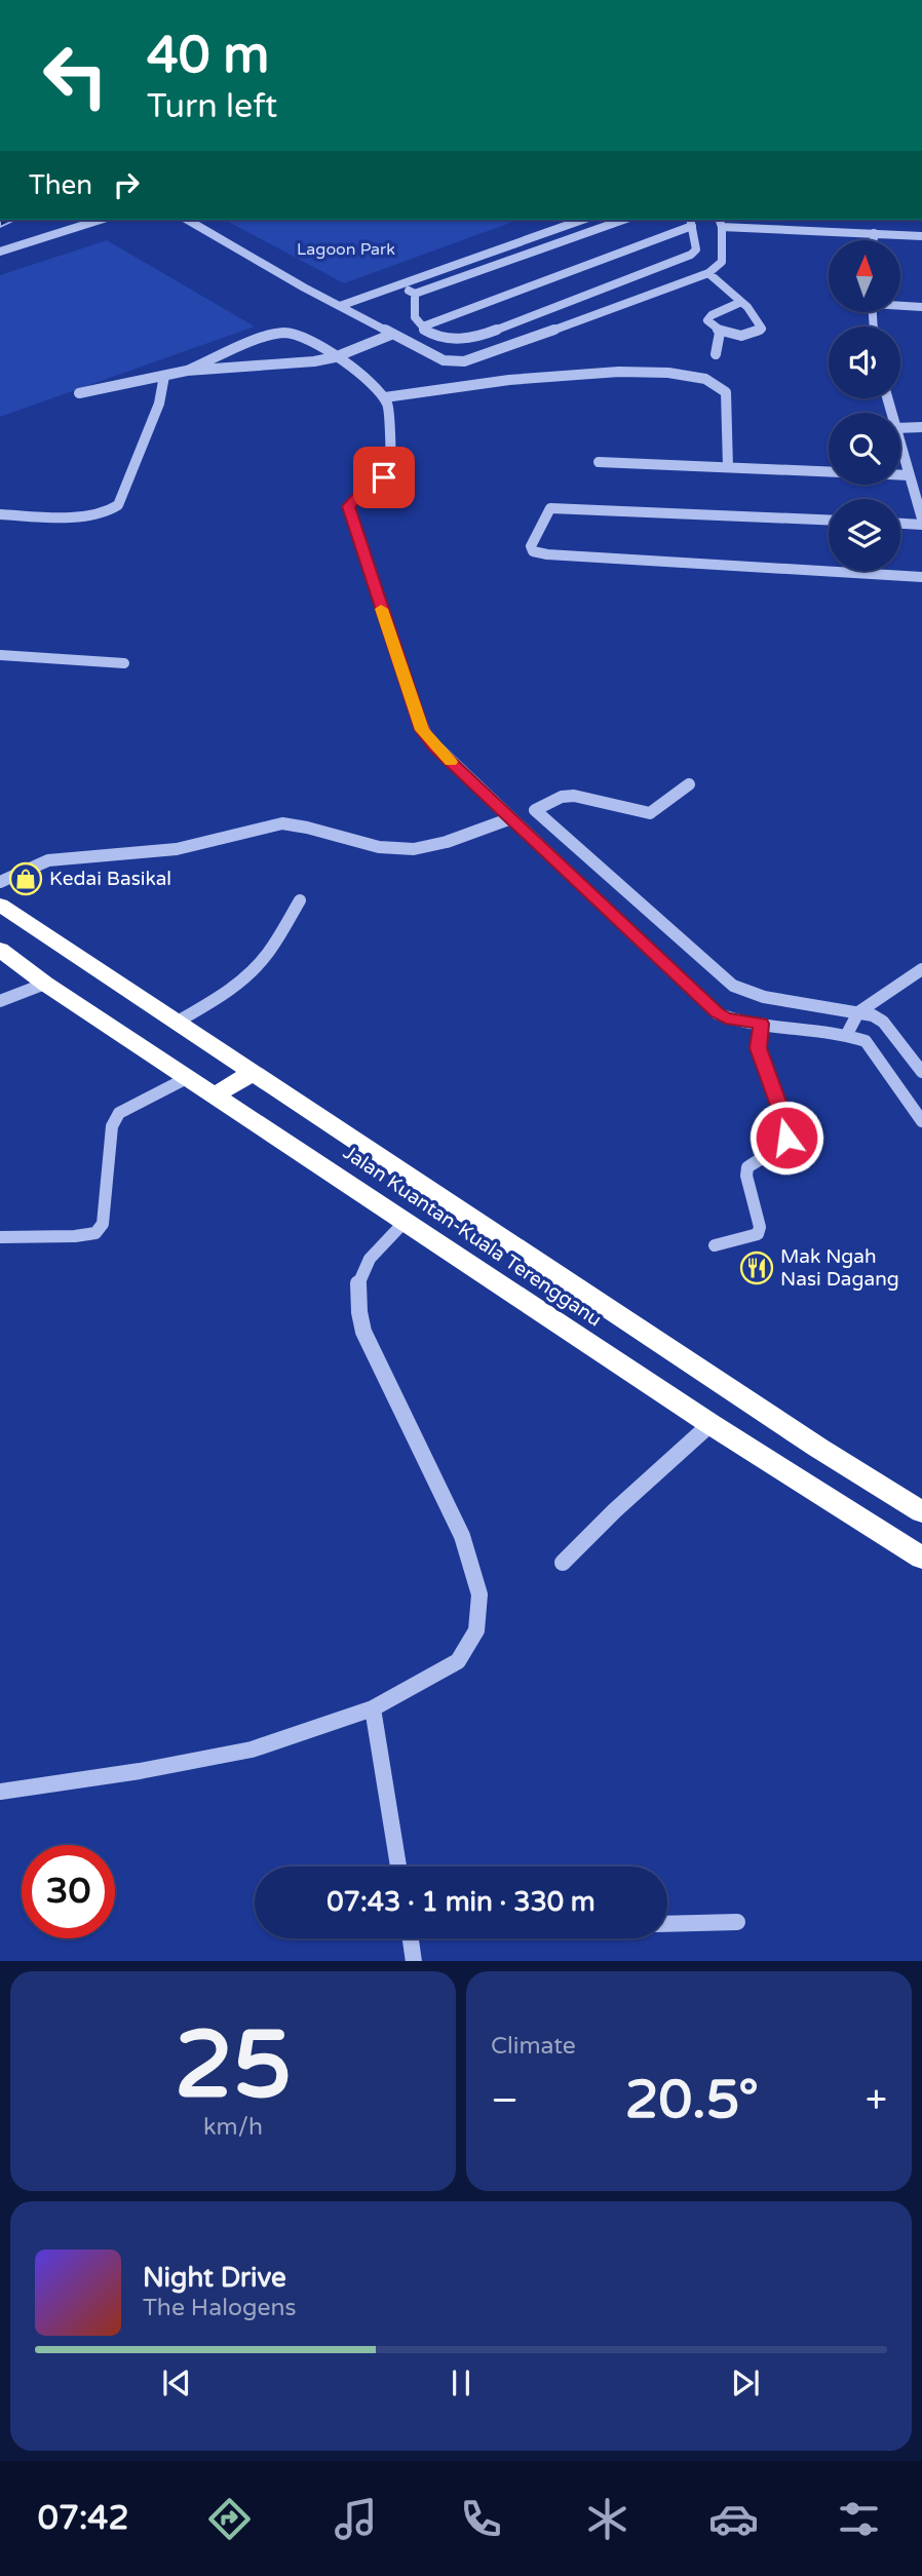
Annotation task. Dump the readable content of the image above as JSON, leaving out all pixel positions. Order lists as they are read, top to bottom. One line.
{"streets":{"highway":["Jalan Kuantan-Kuala Terengganu"]},"parks":["Lagoon Park"],"places":{"shop":["Kedai Basikal"],"restaurant":["Mak Ngah Nasi Dagang"]},"north":"top","page":{"turn":["40 m","Turn left"],"then":"Then","limit":"30","trip":"07:43 · 1 min · 330 m","tile":[["25","km/h"],"Climate"],"heat":["−","20.5°","+"],"song":["Night Drive","The Halogens"],"tabs":"07:42"}}
